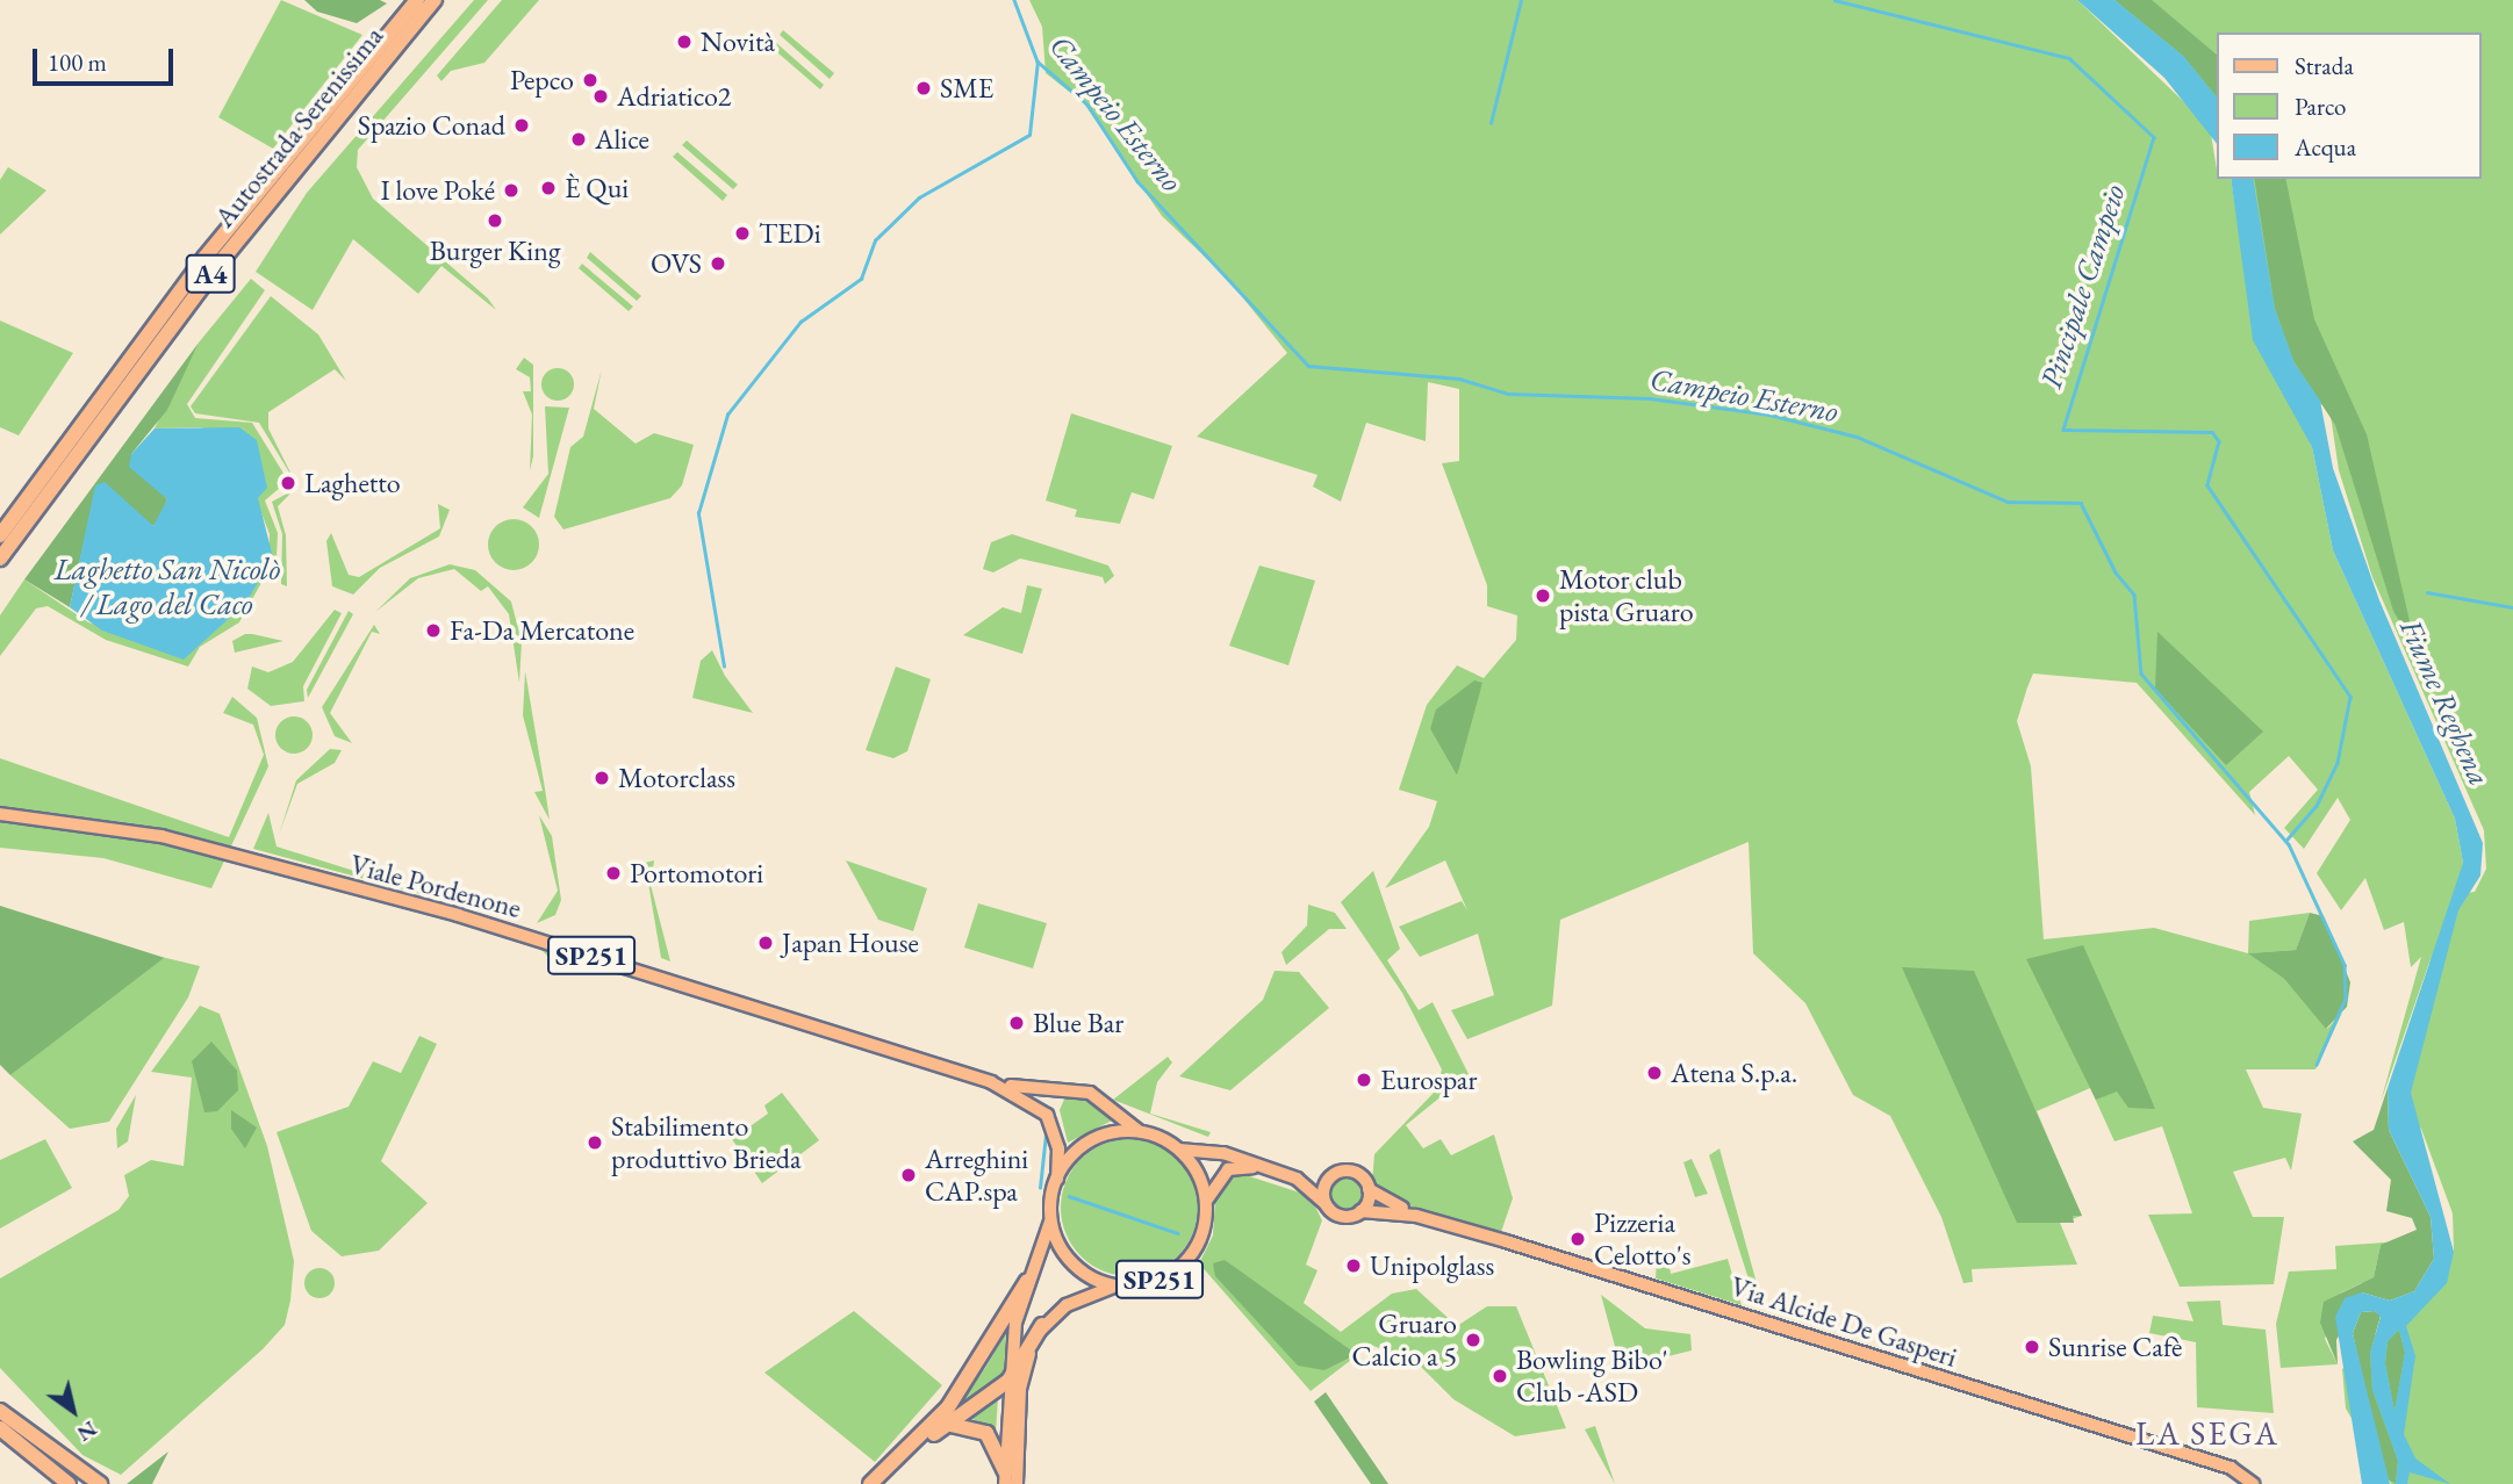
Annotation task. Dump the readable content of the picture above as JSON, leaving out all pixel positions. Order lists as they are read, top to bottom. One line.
{"streets":{"highway":["Autostrada Serenissima","A4"],"main road":["Viale Pordenone","SP251","Via Alcide De Gasperi"]},"crossings":[["Viale Pordenone","SP251"]],"districts":["LA SEGA"],"water":["Campeio Esterno","Pincipale Campeio","Laghetto San Nicolò / Lago del Caco","Fiume Reghena"],"places":["Novità","Pepco","SME","Adriatico2","Spazio Conad","Alice","È Qui","I love Poké","Burger King","TEDi","OVS","Laghetto","Motor club pista Gruaro","Fa-Da Mercatone","Motorclass","Portomotori","Japan House","Blue Bar","Atena S.p.a.","Eurospar","Stabilimento produttivo Brieda","Arreghini CAP.spa","Pizzeria Celotto's","Unipolglass","Gruaro Calcio a 5","Sunrise Cafè","Bowling Bibo' Club -ASD"],"legend":["Strada","Parco","Acqua"],"scale_bar":"100 m","north":"bottom right"}
